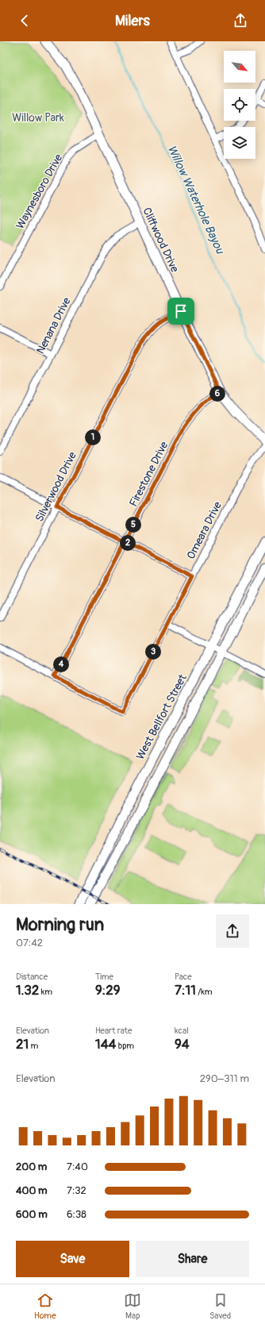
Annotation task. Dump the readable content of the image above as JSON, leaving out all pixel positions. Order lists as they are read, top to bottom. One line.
{"streets":{"main road":["Cliffwood Drive","West Bellfort Street"],"street":["Waynesboro Drive","Nenana Drive","Firestone Drive","Silverwood Drive","Omeara Drive"]},"crossings":[["Waynesboro Drive","Cliffwood Drive"],["Cliffwood Drive","Nenana Drive"],["Cliffwood Drive","Firestone Drive"],["Cliffwood Drive","Silverwood Drive"],["Firestone Drive","Omeara Drive"]],"water":["Willow Waterhole Bayou"],"parks":["Willow Park"],"north":"bottom right","page":{"header":"Milers","pins":["6","1","5","2","3","4"],"heading":["Morning run","07:42"],"stats":[["Distance","1.32 km"],["Time","9:29"],["Pace","7:11 /km"],["Elevation","21 m"],["Heart rate","144 bpm"],["kcal","94"]],"chart":["Elevation","290–311 m"],"list":[{"name":"200 m","note":"7:40"},{"name":"400 m","note":"7:32"},{"name":"600 m","note":"6:38"}],"buttons":["Save","Share"],"tabs":["Home","Map","Saved"]}}
